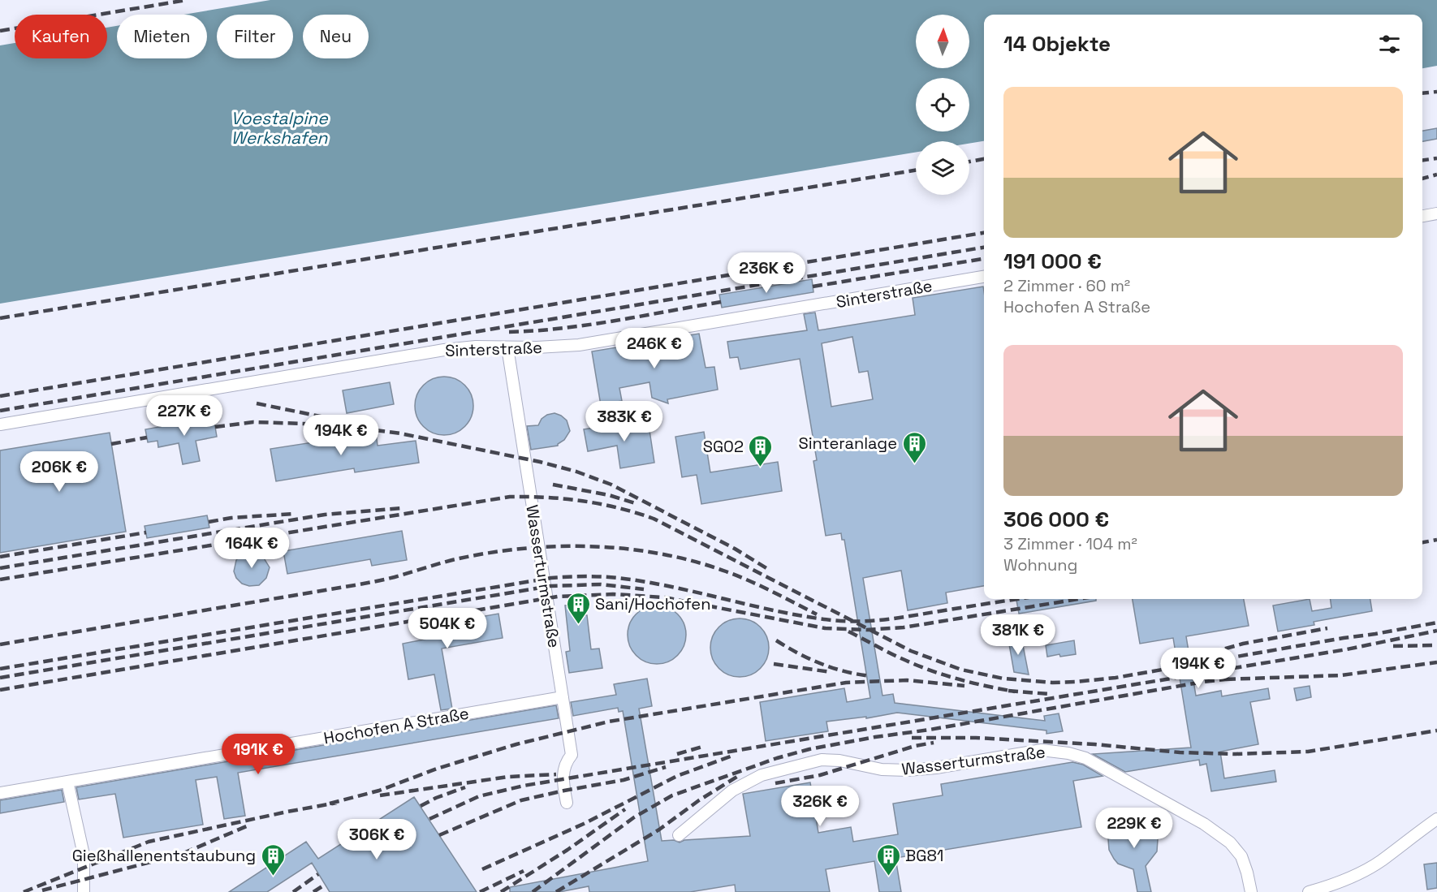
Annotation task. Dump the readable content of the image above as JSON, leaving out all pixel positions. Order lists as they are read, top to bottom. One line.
{"streets":{"street":["Sinterstraße","Wasserturmstraße","Hochofen A Straße"]},"crossings":[["Sinterstraße","Wasserturmstraße"],["Wasserturmstraße","Hochofen A Straße"]],"water":["Voestalpine Werkshafen"],"places":{"building":["Sinteranlage","SG02","Sani/Hochofen","Gießhallenentstaubung","BG81"]},"north":"top","page":{"chip":["Kaufen","Mieten","Filter","Neu"],"heading":"14 Objekte","list":[{"name":"191 000 €","note":"2 Zimmer · 60 m² · Hochofen A Straße"},{"name":"306 000 €","note":"3 Zimmer · 104 m² · Wohnung"}],"price":["236K €","246K €","227K €","383K €","194K €","206K €","164K €","504K €","381K €","194K €","191K €","326K €","229K €","306K €"]}}
